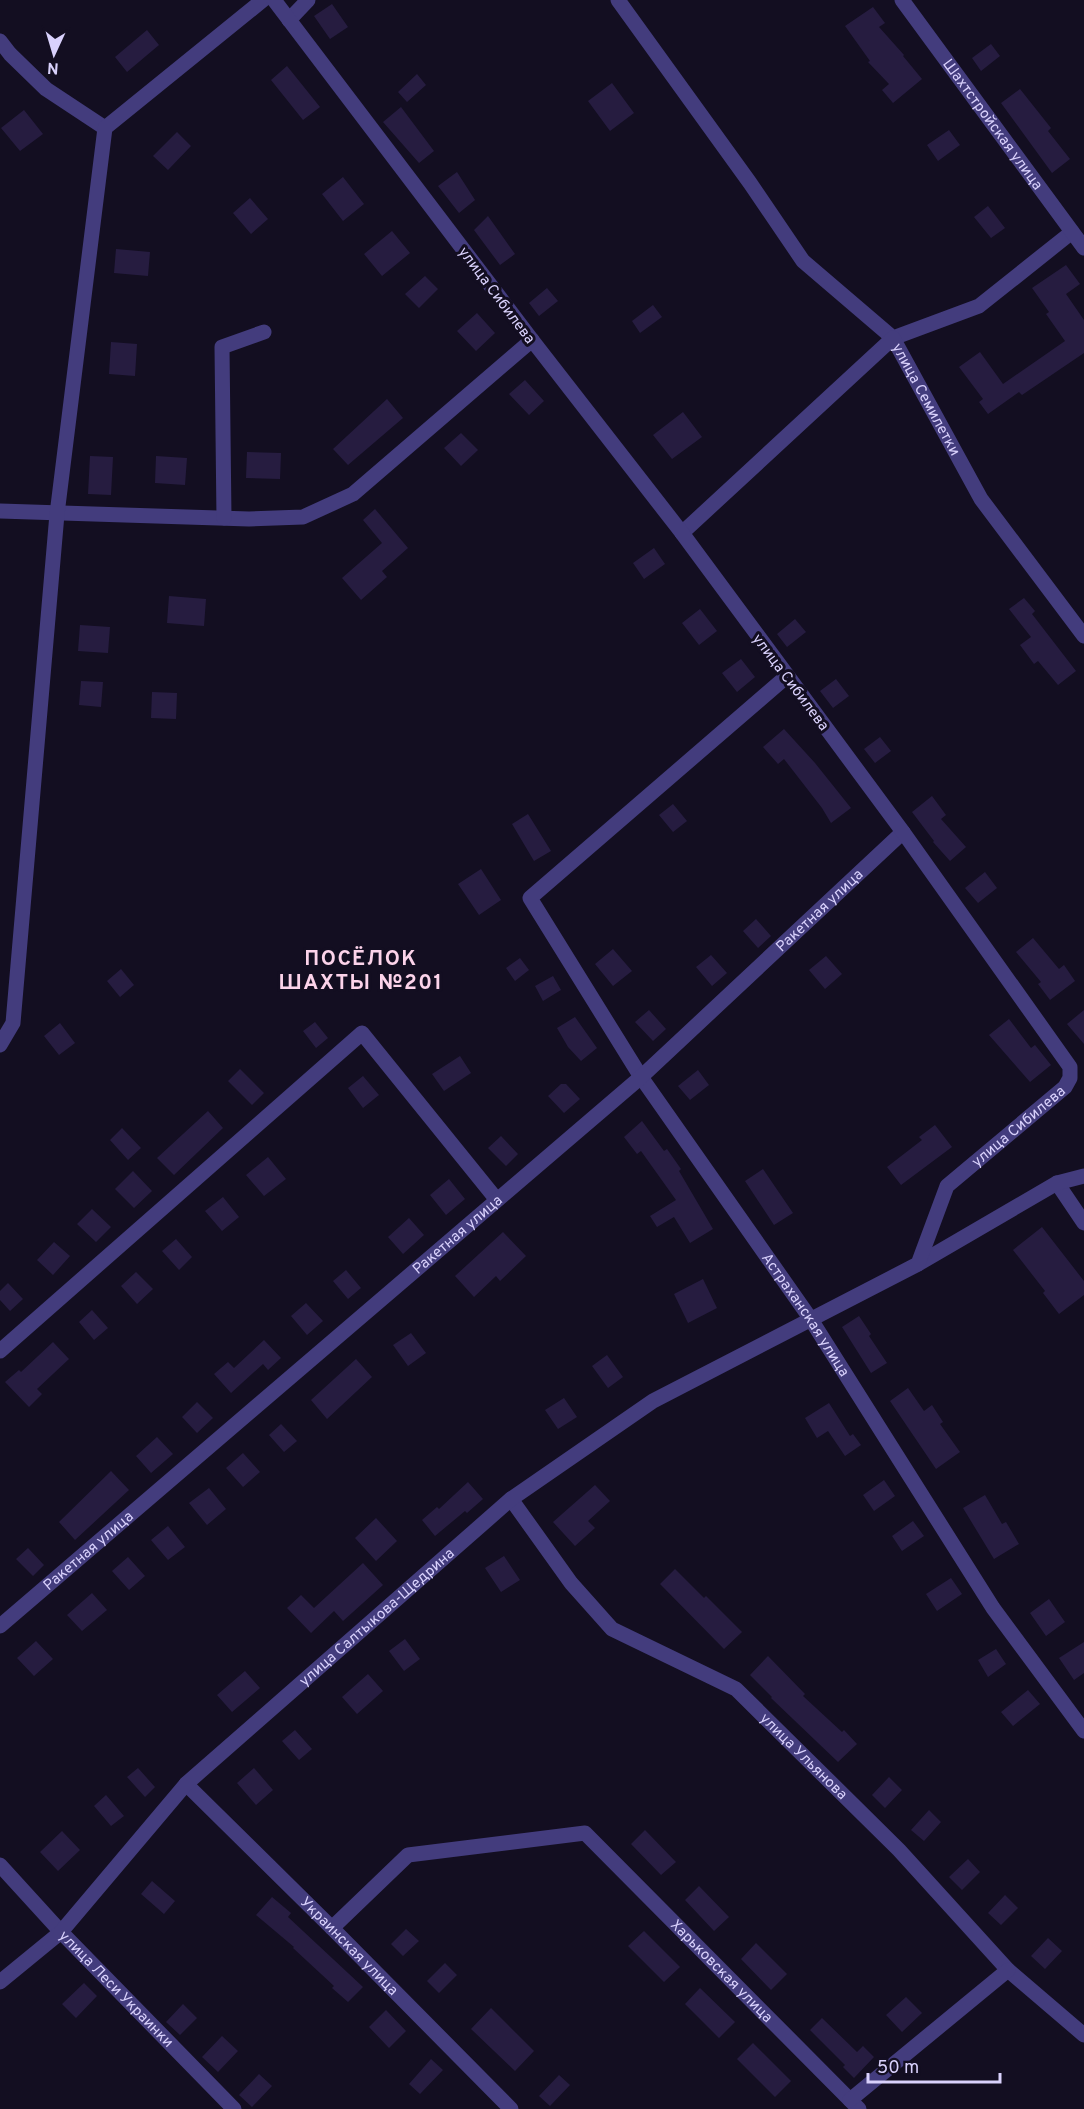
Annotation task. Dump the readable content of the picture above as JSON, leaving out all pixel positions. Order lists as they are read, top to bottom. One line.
{"streets":{"street":["Шахтстройская улица","улица Сибилева","улица Семилетки","Ракетная улица","Астраханская улица","улица Салтыкова-Щедрина","улица Ульянова","Украинская улица","Харьковская улица","улица Леси Украинки"]},"crossings":[["улица Сибилева","улица Семилетки"],["улица Сибилева","Ракетная улица"],["улица Сибилева","Астраханская улица"],["Ракетная улица","Астраханская улица"],["Астраханская улица","улица Салтыкова-Щедрина"],["улица Салтыкова-Щедрина","улица Ульянова"],["улица Салтыкова-Щедрина","Украинская улица"],["улица Салтыкова-Щедрина","улица Леси Украинки"],["Украинская улица","Харьковская улица"]],"districts":["ПОСЁЛОК ШАХТЫ №201"],"scale_bar":"50 m","north":"bottom"}
